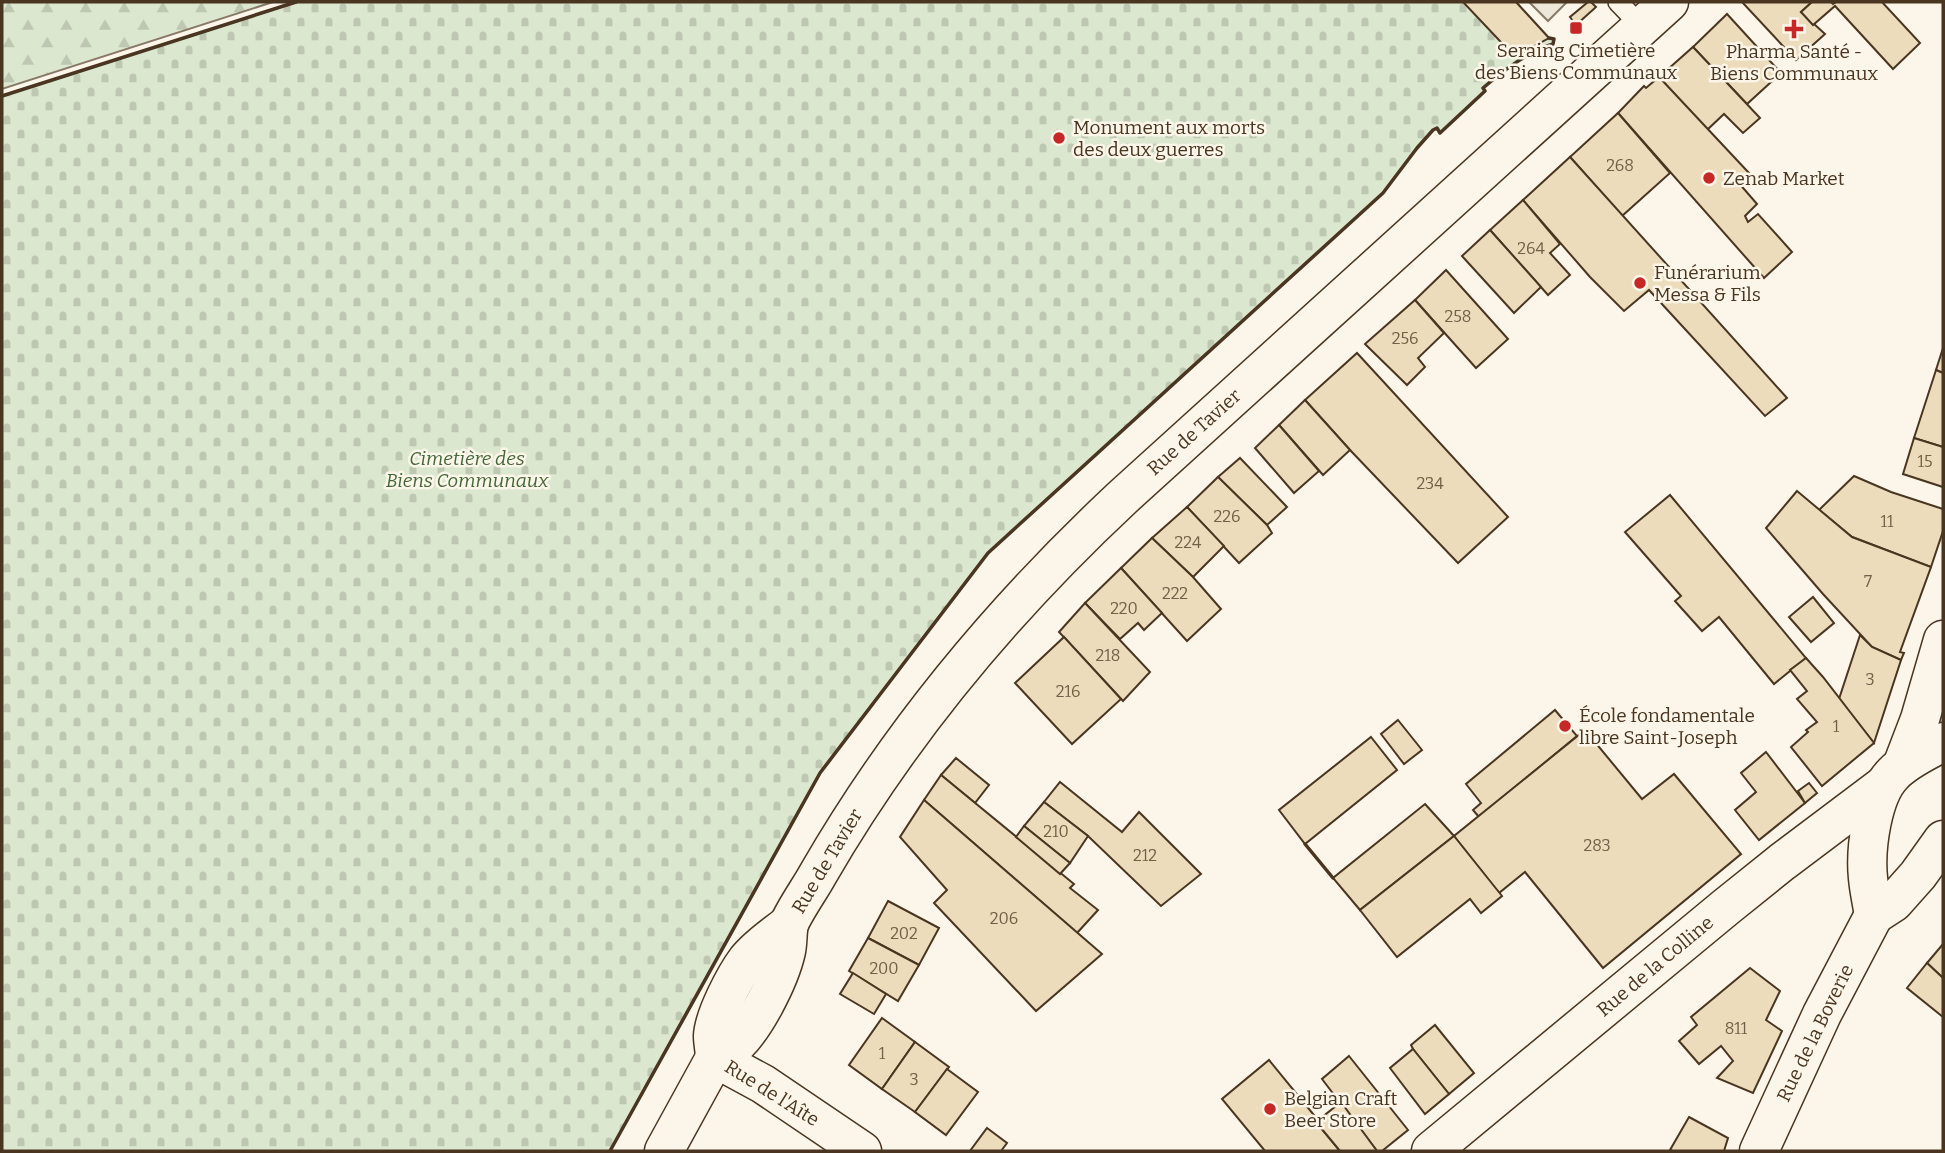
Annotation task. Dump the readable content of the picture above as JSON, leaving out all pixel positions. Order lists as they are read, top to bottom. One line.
{"streets":{"street":["Rue de Tavier","Rue de la Colline","Rue de la Boverie","Rue de l'Aîte"]},"crossings":[["Rue de Tavier","Rue de l'Aîte"]],"parks":["Cimetière des Biens Communaux"],"places":{"transit":["Seraing Cimetière des Biens Communaux"],"health":["Pharma Santé - Biens Communaux"],"other":["Monument aux morts des deux guerres","Zenab Market","Funérarium Messa & Fils","École fondamentale libre Saint-Joseph","Belgian Craft Beer Store"]},"house_numbers":["268","264","258","256","15","234","226","11","224","7","222","220","218","3","216","1","210","283","212","206","202","200","811","1","3"]}
